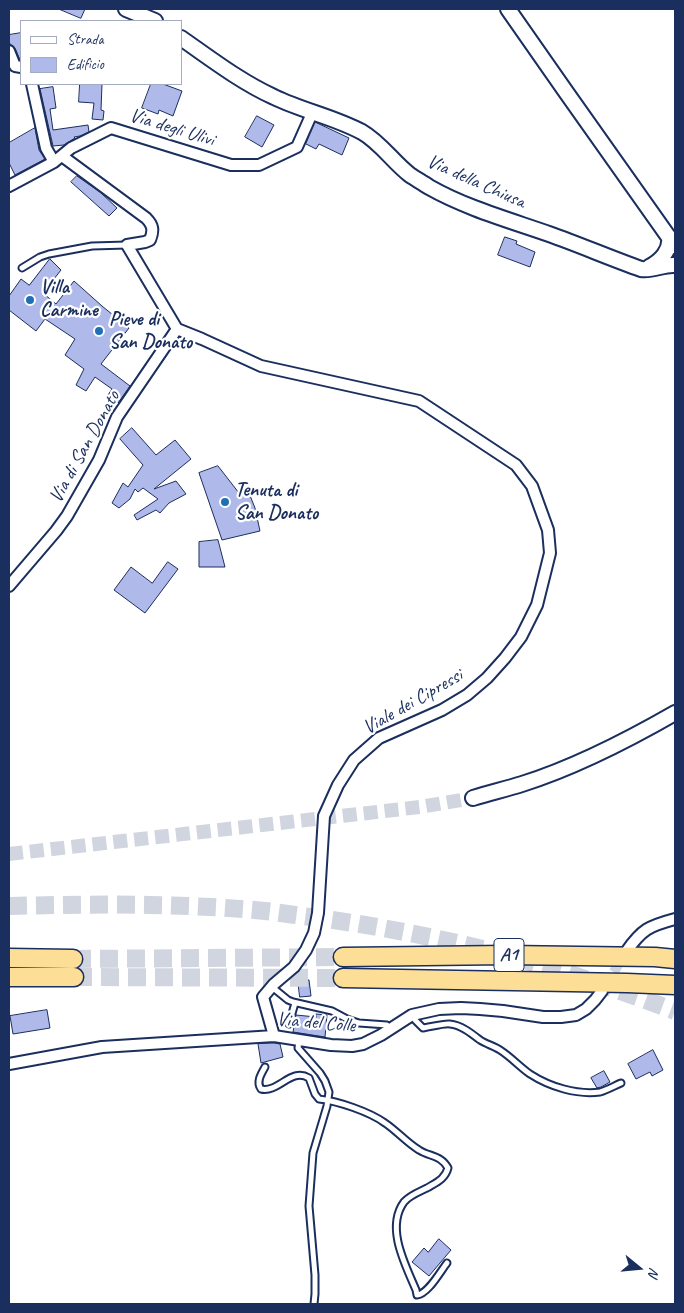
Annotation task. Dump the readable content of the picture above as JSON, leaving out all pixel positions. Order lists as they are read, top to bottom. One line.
{"streets":{"highway":["A1"],"street":["Via degli Ulivi","Via della Chiusa","Via di San Donato","Viale dei Cipressi","Via del Colle"]},"crossings":[["Via degli Ulivi","Via della Chiusa"],["Via di San Donato","Viale dei Cipressi"]],"places":["Villa Carmine","Pieve di San Donato","Tenuta di San Donato"],"legend":["Strada","Edificio"],"north":"right"}
